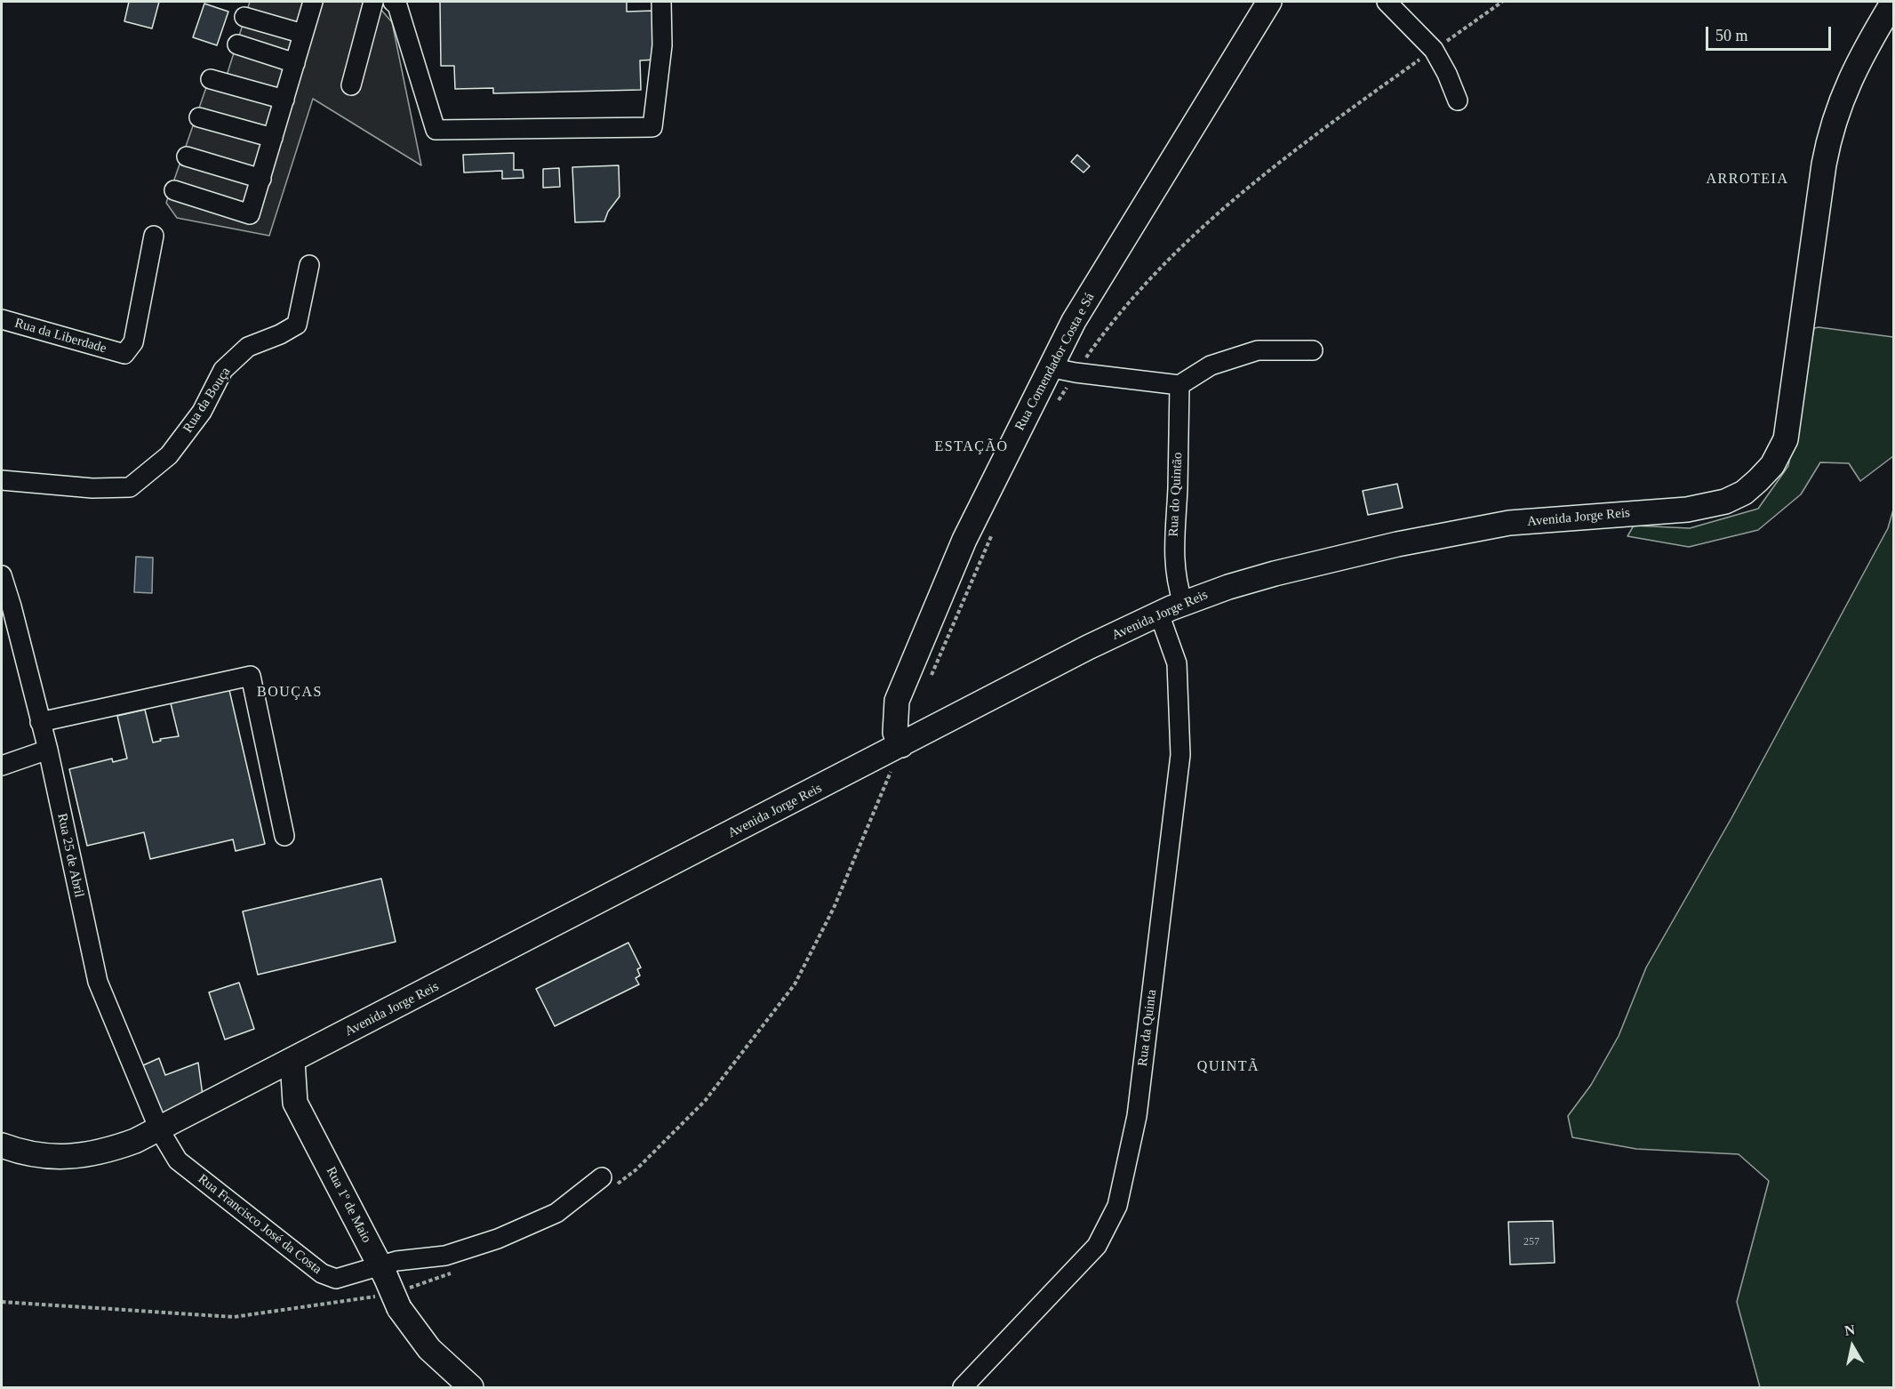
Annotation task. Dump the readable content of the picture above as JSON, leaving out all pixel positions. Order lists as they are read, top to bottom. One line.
{"streets":{"main road":["Rua Comendador Costa e Sá","Avenida Jorge Reis","Rua 1º de Maio"],"street":["Rua da Liberdade","Rua da Bouça","Rua do Quintão","Rua 25 de Abril","Rua da Quinta","Rua Francisco José da Costa"]},"crossings":[["Rua Comendador Costa e Sá","Avenida Jorge Reis"],["Rua do Quintão","Avenida Jorge Reis"],["Avenida Jorge Reis","Rua 25 de Abril"],["Avenida Jorge Reis","Rua da Quinta"],["Avenida Jorge Reis","Rua 1º de Maio"],["Avenida Jorge Reis","Rua Francisco José da Costa"],["Rua 25 de Abril","Rua Francisco José da Costa"],["Rua 1º de Maio","Rua Francisco José da Costa"]],"districts":["ARROTEIA","ESTAÇÃO","BOUÇAS","QUINTÃ"],"house_numbers":["257"],"scale_bar":"50 m","north":"top"}
